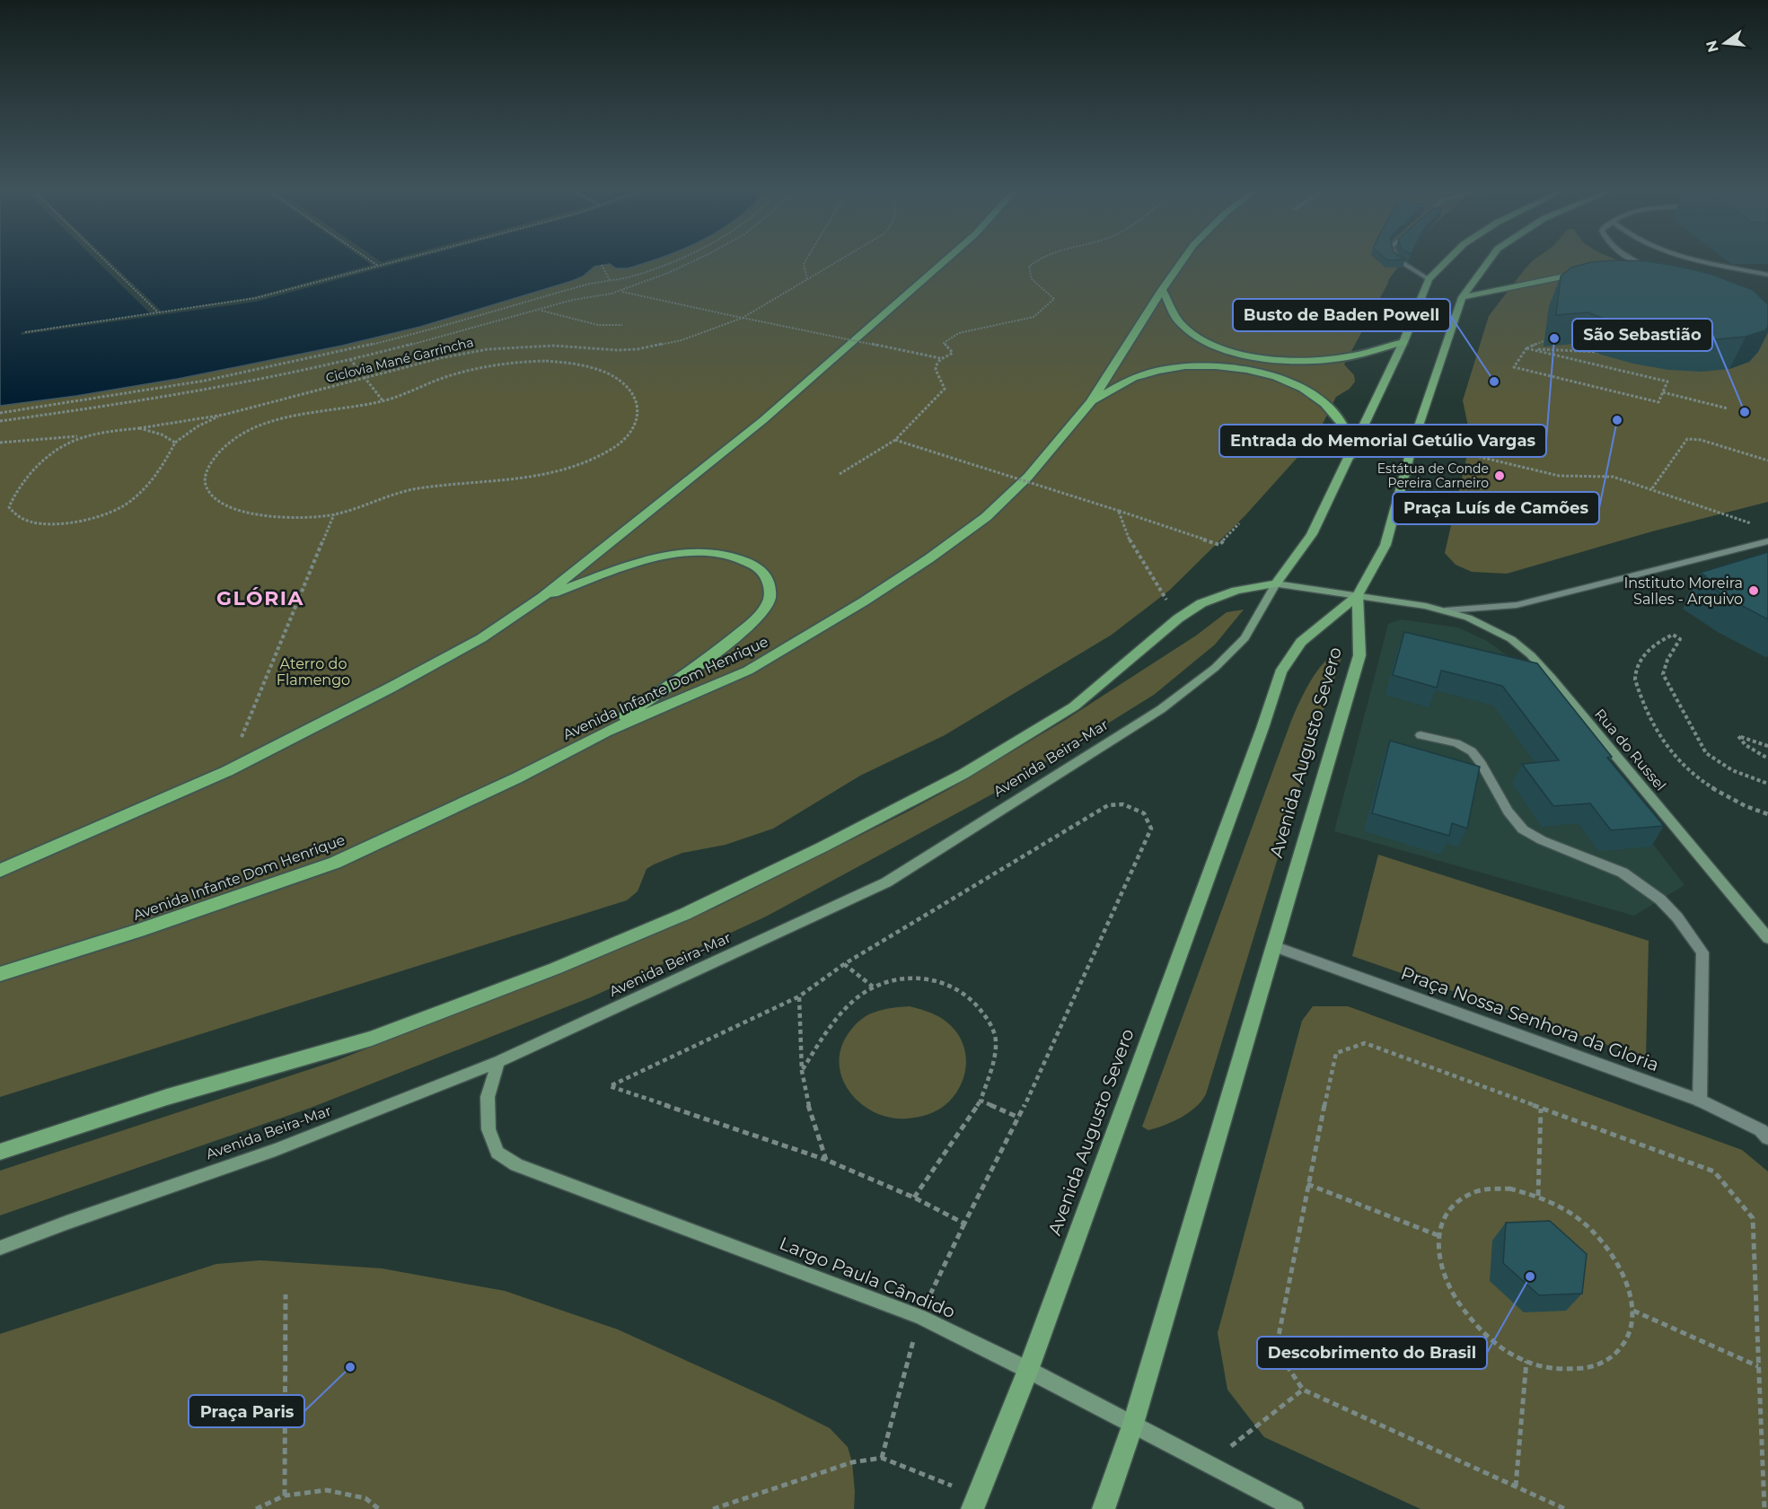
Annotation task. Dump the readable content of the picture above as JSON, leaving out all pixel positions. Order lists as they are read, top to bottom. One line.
{"streets":{"highway":["Avenida Infante Dom Henrique"],"main road":["Rua do Russel","Avenida Augusto Severo","Avenida Beira-Mar","Largo Paula Cândido"],"street":["Praça Nossa Senhora da Gloria"],"path":["Ciclovia Mané Garrincha"]},"crossings":[["Rua do Russel","Avenida Augusto Severo"],["Rua do Russel","Avenida Beira-Mar"],["Avenida Augusto Severo","Praça Nossa Senhora da Gloria"],["Avenida Augusto Severo","Largo Paula Cândido"],["Avenida Beira-Mar","Largo Paula Cândido"]],"districts":["GLÓRIA"],"parks":["Aterro do Flamengo"],"places":["Entrada do Memorial Getúlio Vargas","Busto de Baden Powell","São Sebastião","Praça Luís de Camões","Estátua de Conde Pereira Carneiro","Instituto Moreira Salles - Arquivo","Descobrimento do Brasil","Praça Paris"],"north":"left"}
